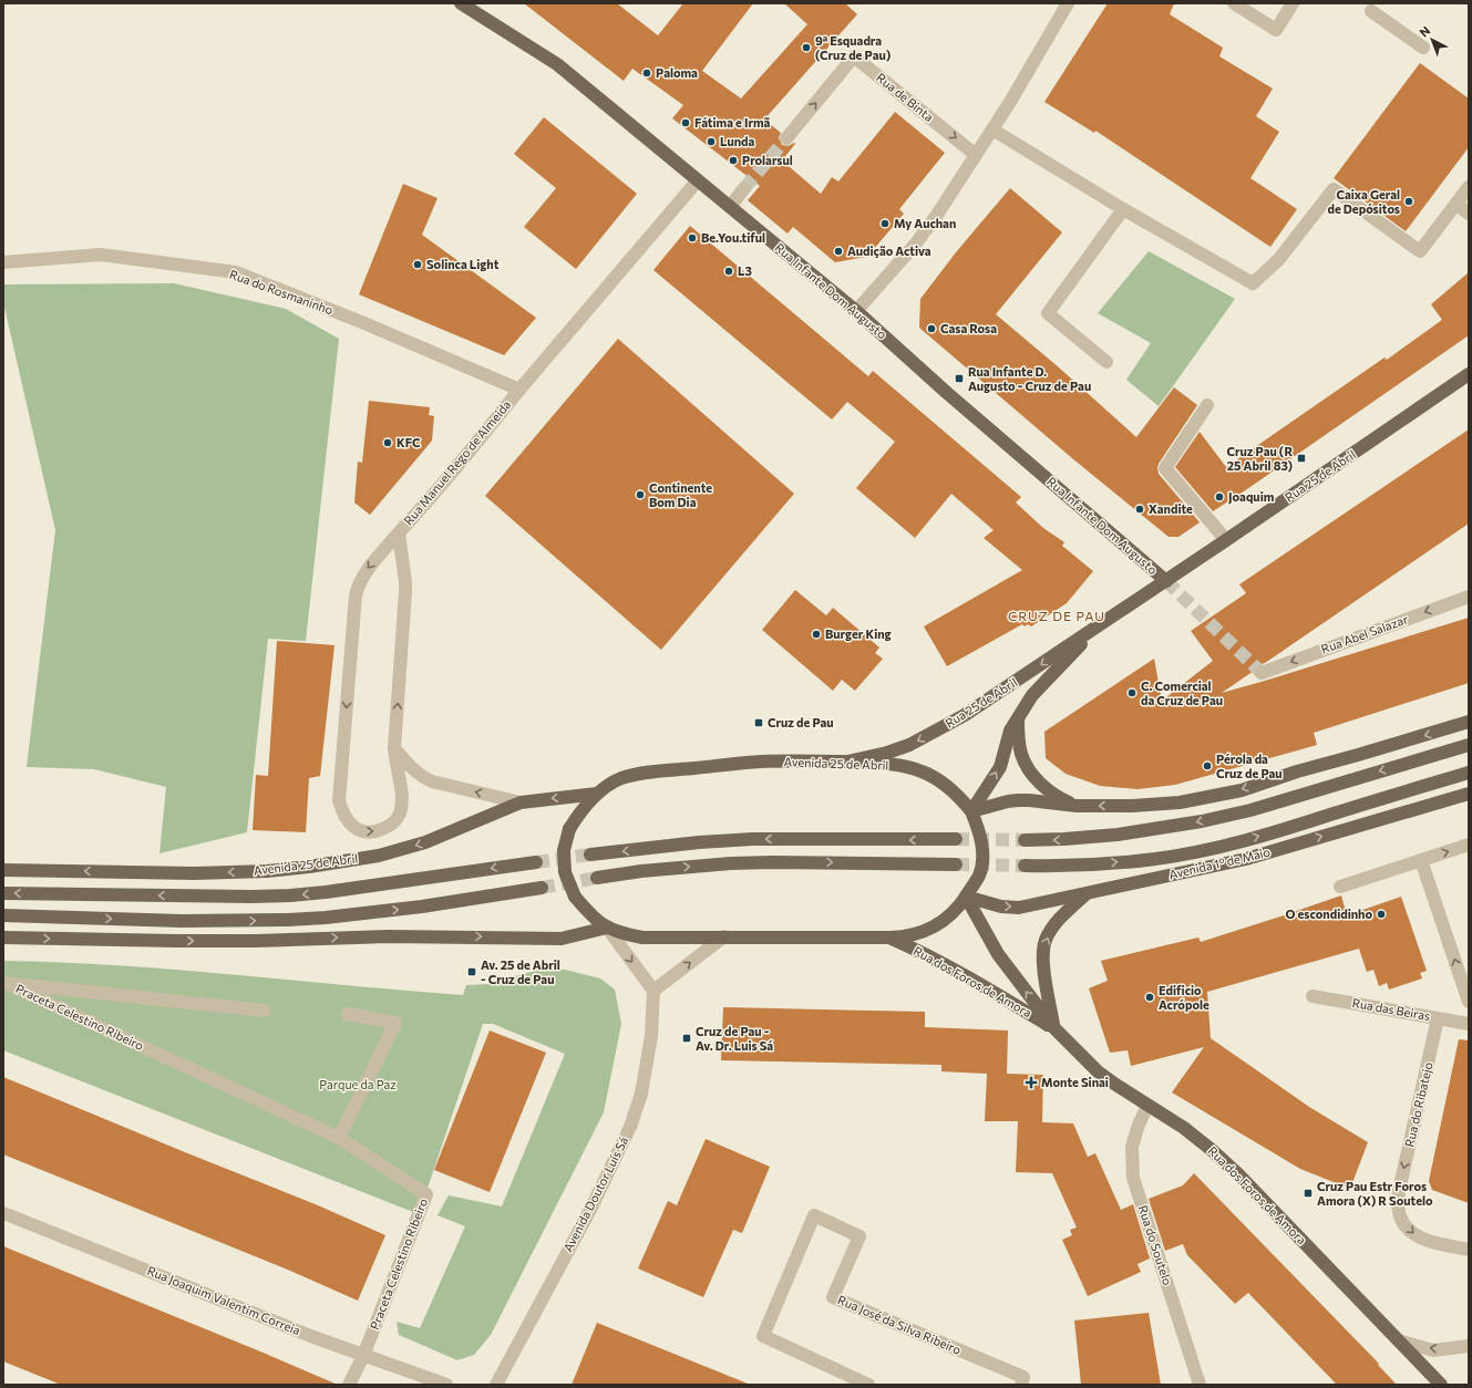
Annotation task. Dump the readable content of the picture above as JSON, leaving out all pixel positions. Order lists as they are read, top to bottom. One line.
{"streets":{"main road":["Rua Infante Dom Augusto","Rua 25 de Abril","Avenida 25 de Abril","Avenida 1º de Maio","Rua dos Foros de Amora"],"street":["Rua de Binta","Rua do Rosmaninho","Rua Manuel Rego de Almeida","Rua Abel Salazar","Rua das Beiras","Praceta Celestino Ribeiro","Rua do Ribatejo","Avenida Doutor Luís Sá","Rua do Soutelo","Rua Joaquim Valentim Correia","Rua José da Silva Ribeiro"]},"crossings":[["Rua Infante Dom Augusto","Rua Manuel Rego de Almeida"],["Rua Infante Dom Augusto","Rua 25 de Abril"],["Rua do Rosmaninho","Rua Manuel Rego de Almeida"],["Rua 25 de Abril","Avenida 25 de Abril"],["Avenida 25 de Abril","Avenida 1º de Maio"],["Avenida 25 de Abril","Rua dos Foros de Amora"],["Avenida 1º de Maio","Rua dos Foros de Amora"],["Rua dos Foros de Amora","Rua do Soutelo"],["Rua das Beiras","Rua do Ribatejo"],["Praceta Celestino Ribeiro","Rua Joaquim Valentim Correia"]],"one_way":["Rua Abel Salazar","Rua do Ribatejo"],"districts":["CRUZ DE PAU"],"parks":["Parque da Paz"],"places":{"other":["9ª Esquadra (Cruz de Pau)","Paloma","Fátima e Irmã","Lunda","Prolarsul","Caixa Geral de Depósitos","My Auchan","Be.You.tiful","Audição Activa","Solinca Light","L3","Casa Rosa","KFC","Continente Bom Dia","Joaquim","Xandite","Burger King","C. Comercial da Cruz de Pau","Pérola da Cruz de Pau","O escondidinho","Edificio Acrópole"],"transit":["Rua Infante D. Augusto - Cruz de Pau","Cruz Pau (R 25 Abril 83)","Cruz de Pau","Av. 25 de Abril - Cruz de Pau","Cruz de Pau - Av. Dr. Luis Sá","Cruz Pau Estr Foros Amora (X) R Soutelo"],"health":["Monte Sinai"]},"north":"top left"}
